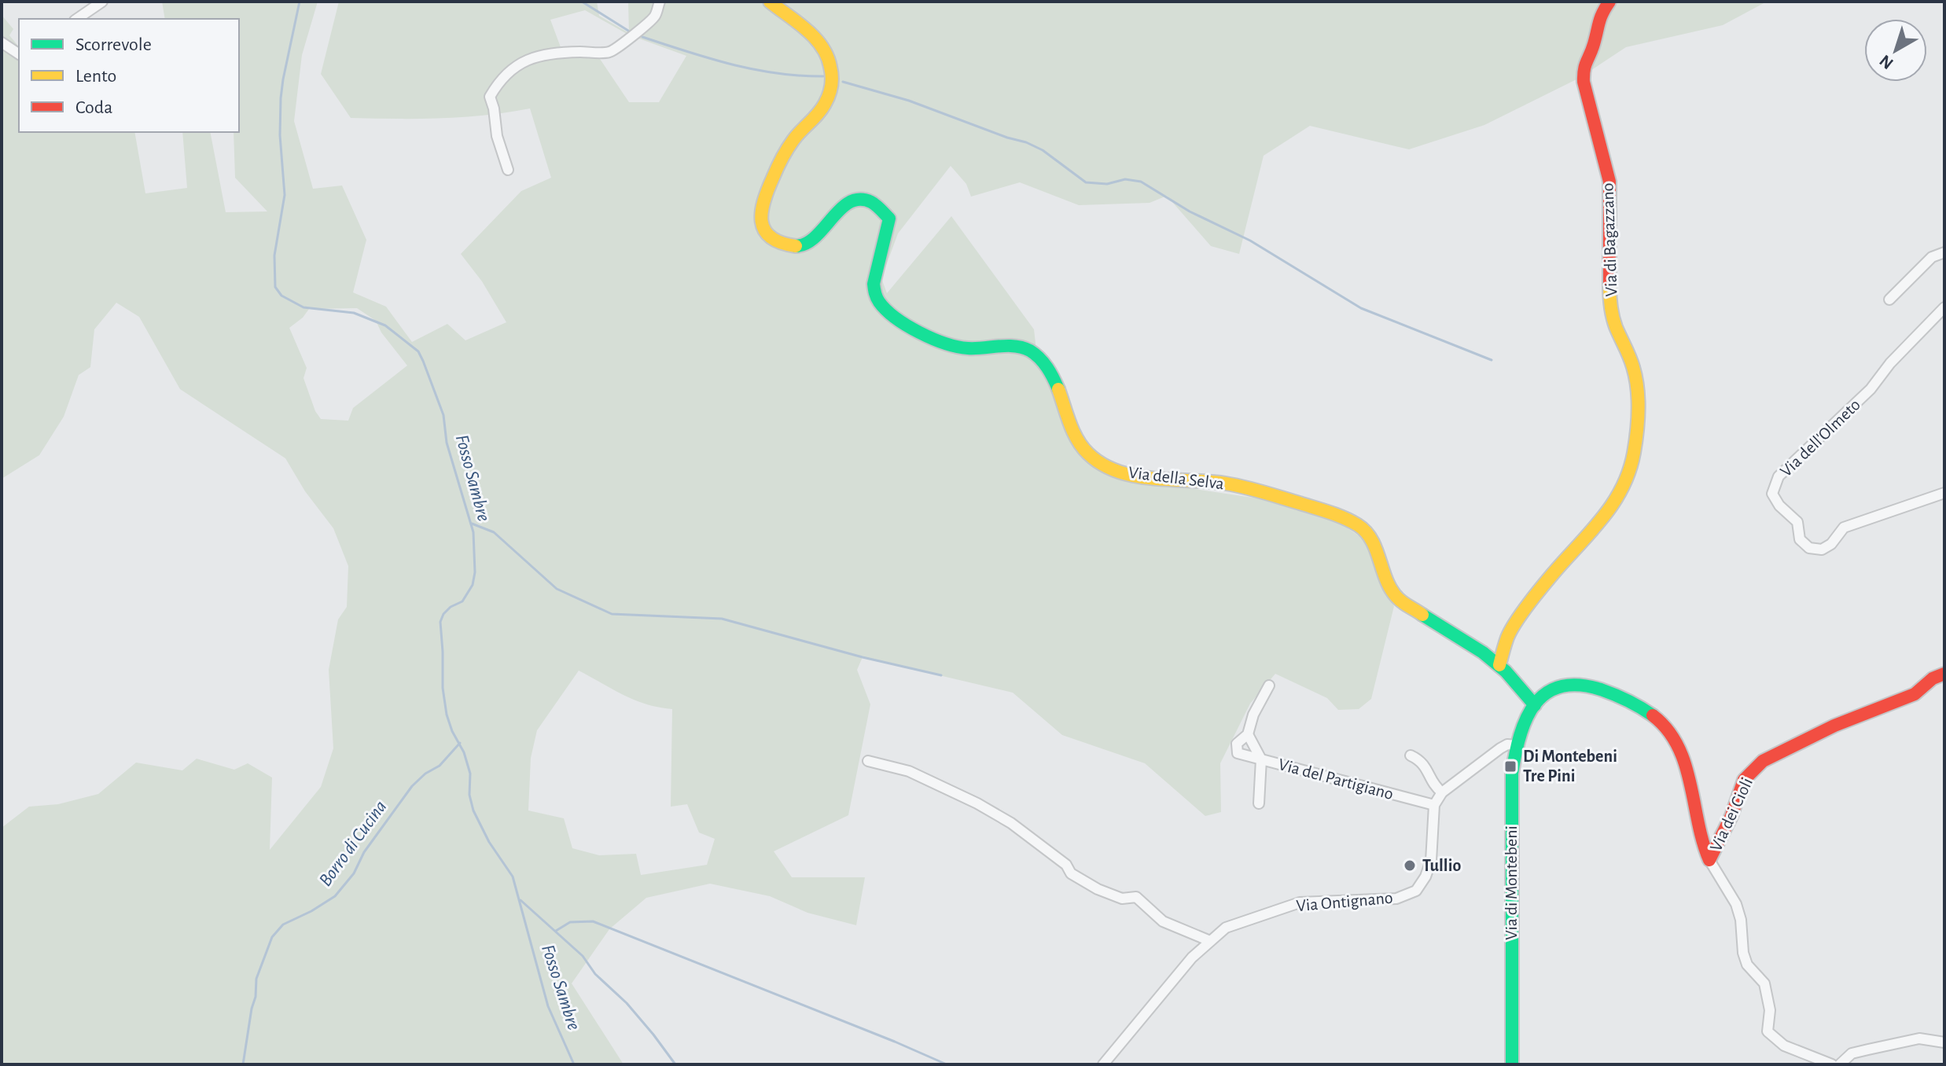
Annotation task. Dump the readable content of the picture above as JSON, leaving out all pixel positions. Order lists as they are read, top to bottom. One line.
{"streets":{"street":["Via di Bagazzano","Via dell'Olmeto","Via della Selva","Via del Partigiano","Via dei Cioli","Via di Montebeni","Via Ontignano"]},"crossings":[["Via di Bagazzano","Via della Selva"],["Via della Selva","Via dei Cioli"],["Via della Selva","Via di Montebeni"],["Via del Partigiano","Via Ontignano"],["Via dei Cioli","Via di Montebeni"],["Via di Montebeni","Via Ontignano"]],"water":["Fosso Sambre","Borro di Cucina"],"places":{"transit":["Di Montebeni Tre Pini"],"other":["Tullio"]},"legend":["Scorrevole","Lento","Coda"],"north":"bottom left"}
